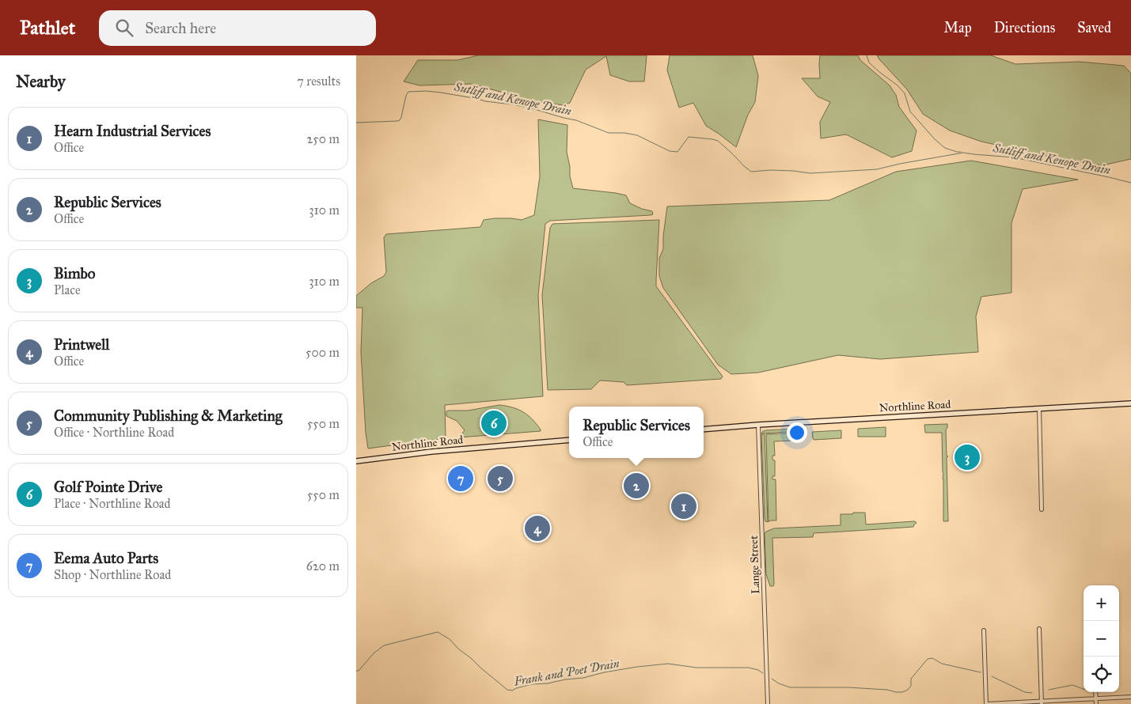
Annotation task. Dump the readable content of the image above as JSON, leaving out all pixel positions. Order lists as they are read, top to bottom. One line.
{"streets":{"main road":["Northline Road"],"street":["Lange Street"]},"crossings":[["Northline Road","Lange Street"]],"water":["Sutliff and Kenope Drain","Frank and Poet Drain"],"page":{"header":"Pathlet","search":"Search here","nav":["Map","Directions","Saved"],"heading":["Nearby","7 results"],"list":[{"mark":"1","name":"Hearn Industrial Services","note":"Office","value":"250 m"},{"mark":"2","name":"Republic Services","note":"Office","value":"310 m"},{"mark":"3","name":"Bimbo","note":"Place","value":"310 m"},{"mark":"4","name":"Printwell","note":"Office","value":"500 m"},{"mark":"5","name":"Community Publishing & Marketing","note":"Office · Northline Road","value":"550 m"},{"mark":"6","name":"Golf Pointe Drive","note":"Place · Northline Road","value":"550 m"},{"mark":"7","name":"Eema Auto Parts","note":"Shop · Northline Road","value":"620 m"}],"popup":["Republic Services","Office"],"pins":["6","3","5","7","2","1","4"],"map_buttons":["+","−"]}}
